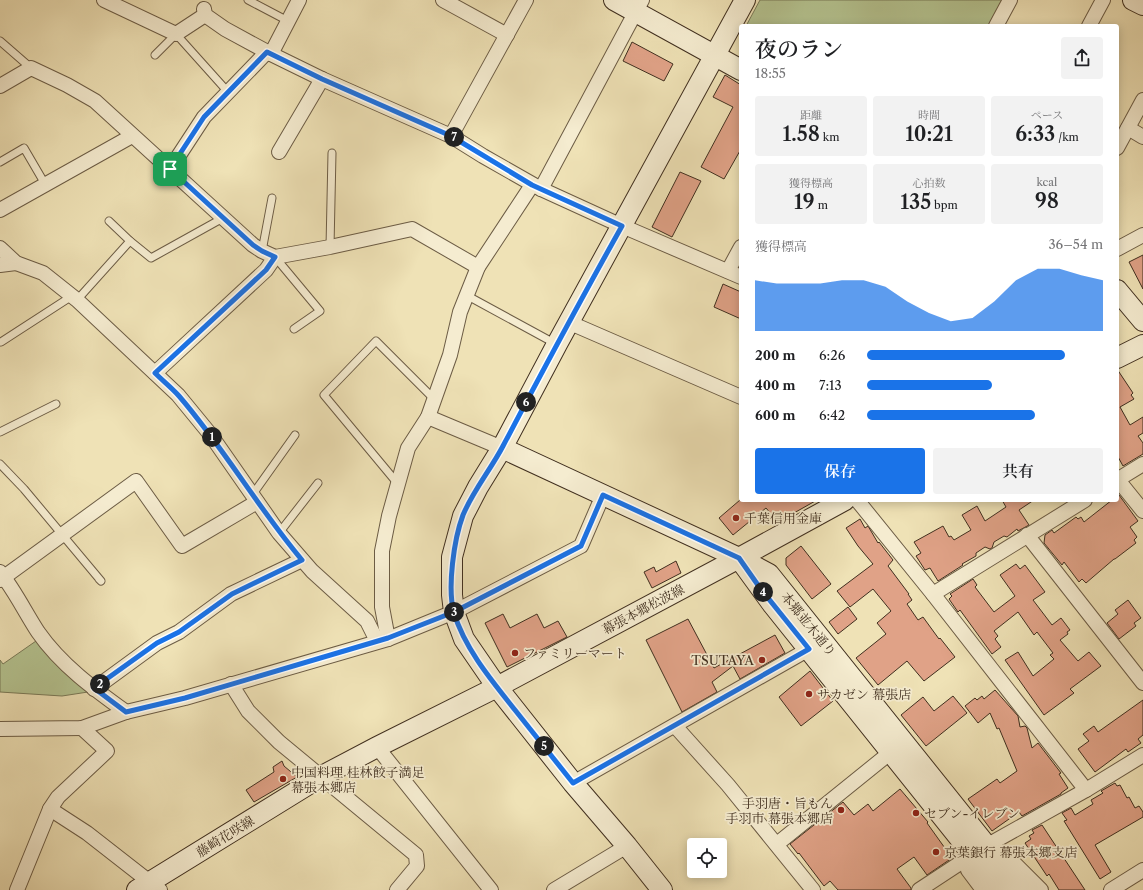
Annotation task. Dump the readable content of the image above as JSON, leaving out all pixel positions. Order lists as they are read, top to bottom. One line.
{"streets":{"street":["幕張本郷松波線","本郷並木通り","藤崎花咲線"]},"crossings":[["幕張本郷松波線","本郷並木通り"],["幕張本郷松波線","藤崎花咲線"]],"places":["千葉信用金庫","ファミリーマート","TSUTAYA","サカゼン 幕張店","中国料理 桂林餃子満足 幕張本郷店","手羽唐・旨もん 手羽市 幕張本郷店","セブン-イレブン","京葉銀行 幕張本郷支店"],"page":{"heading":["夜のラン","18:55"],"stats":[["距離","1.58 km"],["時間","10:21"],["ペース","6:33 /km"],["獲得標高","19 m"],["心拍数","135 bpm"],["kcal","98"]],"pins":["7","6","1","4","3","2","5"],"chart":["獲得標高","36–54 m"],"list":[{"name":"200 m","note":"6:26"},{"name":"400 m","note":"7:13"},{"name":"600 m","note":"6:42"}],"buttons":["保存","共有"]}}
